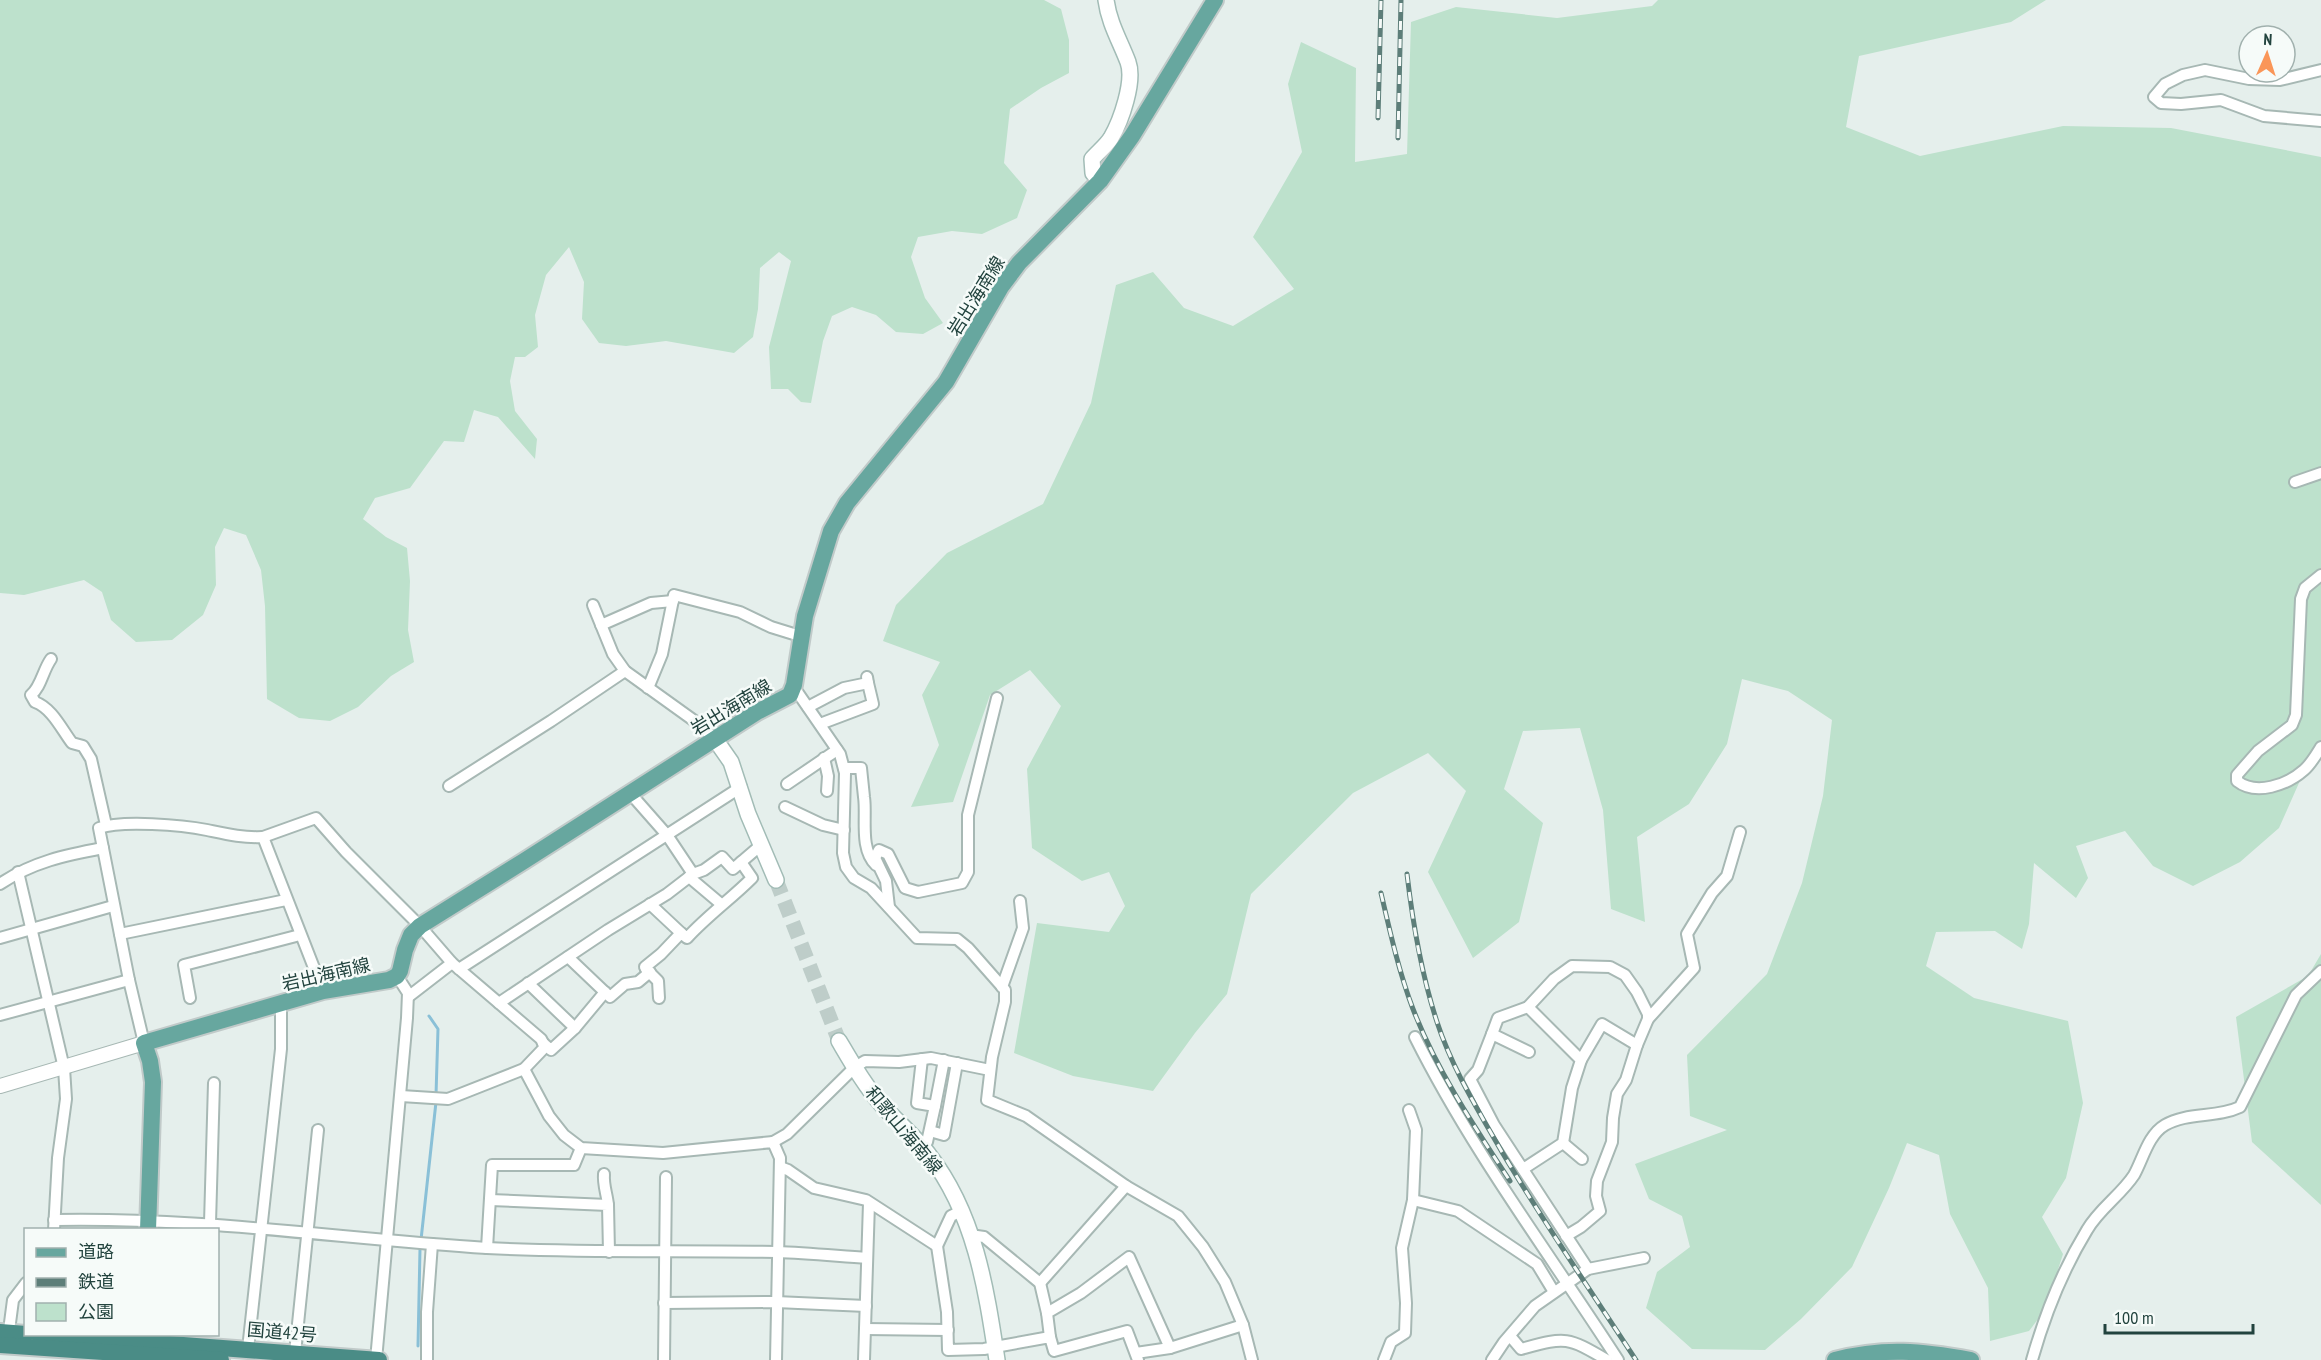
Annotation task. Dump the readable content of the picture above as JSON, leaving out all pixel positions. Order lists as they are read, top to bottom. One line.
{"streets":{"highway":["国道42号"],"main road":["岩出海南線","和歌山海南線"]},"legend":["道路","鉄道","公園"],"scale_bar":"100 m","north":"top"}
